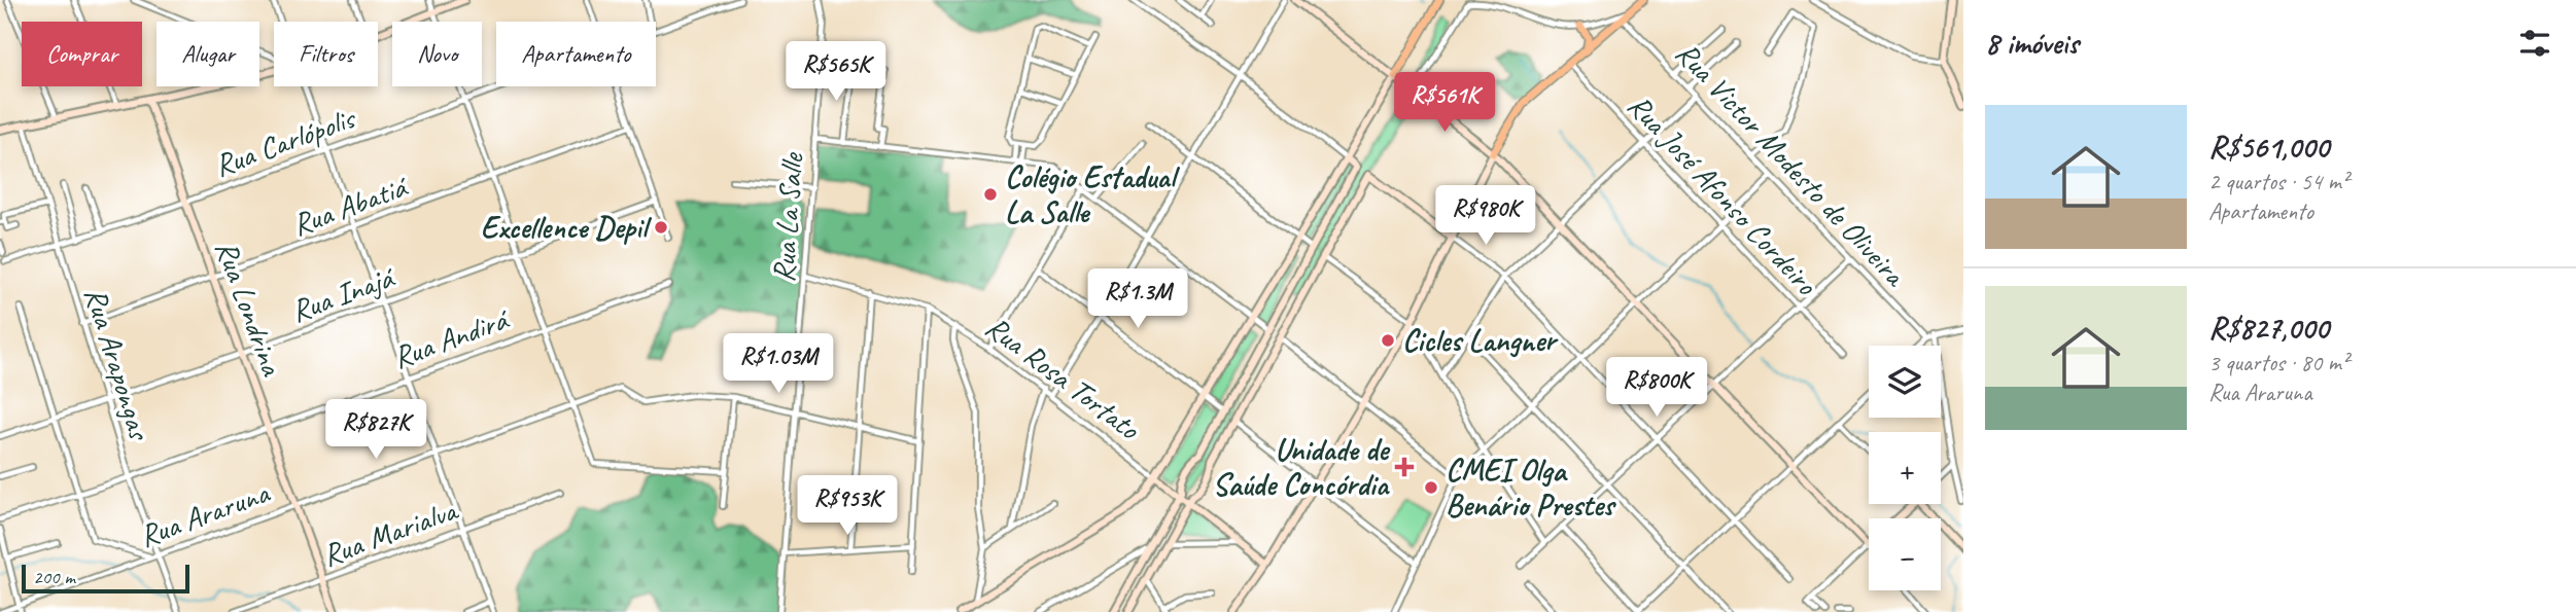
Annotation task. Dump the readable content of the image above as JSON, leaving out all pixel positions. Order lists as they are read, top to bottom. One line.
{"streets":{"street":["Rua Carlópolis","Rua Victor Modesto de Oliveira","Rua José Afonso Cordeiro","Rua Abatiá","Rua La Salle","Rua Inajá","Rua Londrina","Rua Andirá","Rua Arapongas","Rua Rosa Tortato","Rua Araruna","Rua Marialva"]},"crossings":[["Rua Carlópolis","Rua Londrina"],["Rua Carlópolis","Rua Arapongas"],["Rua Abatiá","Rua Londrina"],["Rua Abatiá","Rua Arapongas"],["Rua La Salle","Rua Rosa Tortato"],["Rua Inajá","Rua Londrina"],["Rua Inajá","Rua Arapongas"],["Rua Londrina","Rua Andirá"],["Rua Londrina","Rua Araruna"],["Rua Londrina","Rua Marialva"],["Rua Andirá","Rua Arapongas"],["Rua Arapongas","Rua Araruna"]],"places":{"other":["Colégio Estadual La Salle","Excellence Depil","Cicles Langner","CMEI Olga Benário Prestes"],"health":["Unidade de Saúde Concórdia"]},"scale_bar":"200 m","page":{"heading":"8 imóveis","chip":["Comprar","Alugar","Filtros","Novo","Apartamento"],"price":["R$565K","R$561K","R$980K","R$1.3M","R$1.03M","R$800K","R$827K","R$953K"],"list":[{"name":"R$561,000","note":"2 quartos · 54 m² · Apartamento"},{"name":"R$827,000","note":"3 quartos · 80 m² · Rua Araruna"}],"map_buttons":["+","−"],"scale":"200 m"}}
